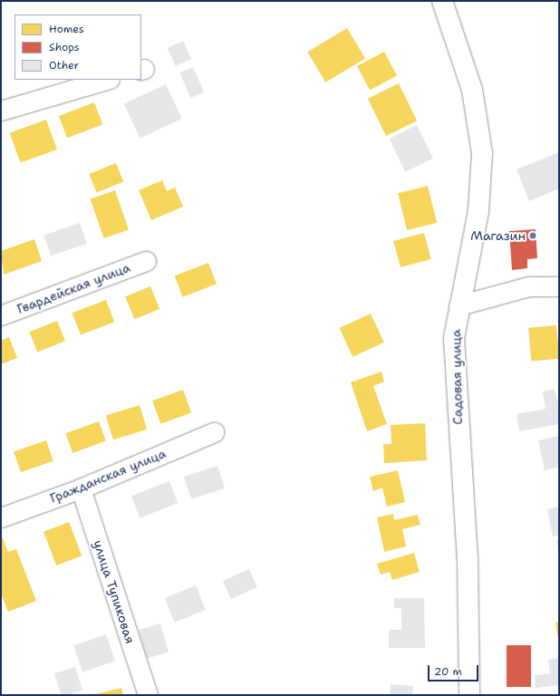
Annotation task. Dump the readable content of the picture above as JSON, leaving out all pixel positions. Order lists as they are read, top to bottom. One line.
{"streets":{"main road":["Садовая улица"],"street":["Гвардейская улица","Гражданская улица","улица Тупиковая"]},"crossings":[["Гражданская улица","улица Тупиковая"]],"places":["Магазин"],"legend":["Homes","Shops","Other"],"scale_bar":"20 m"}
